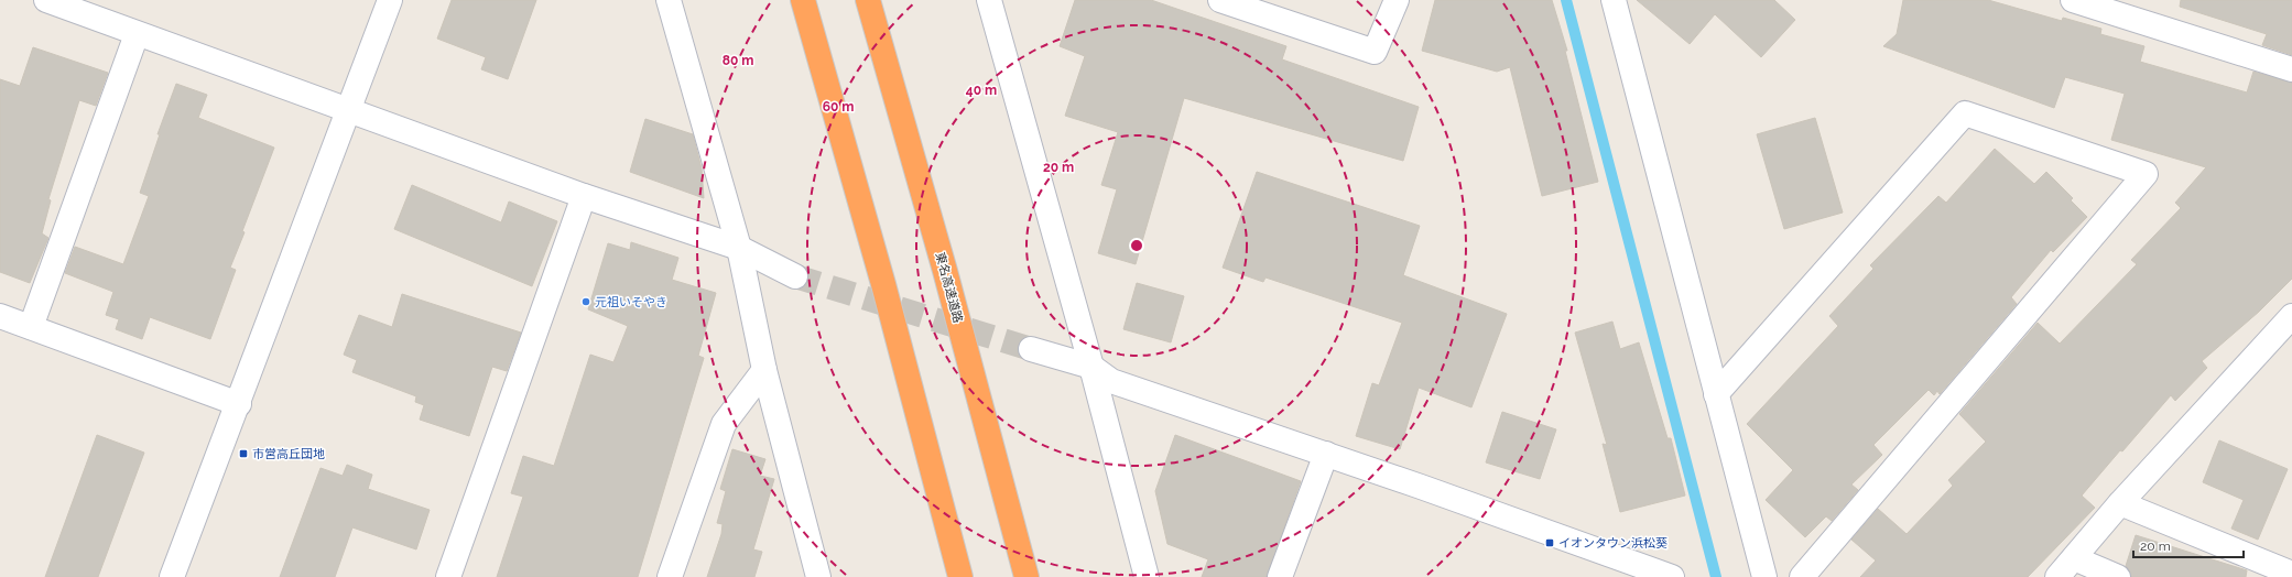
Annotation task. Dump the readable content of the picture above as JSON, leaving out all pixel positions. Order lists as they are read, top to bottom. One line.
{"streets":{"highway":["東名高速道路"]},"places":{"other":["元祖いそやき"],"transit":["市営高丘団地","イオンタウン浜松葵"]},"scale_bar":"20 m","rings":["80 m","40 m","60 m","20 m"]}
